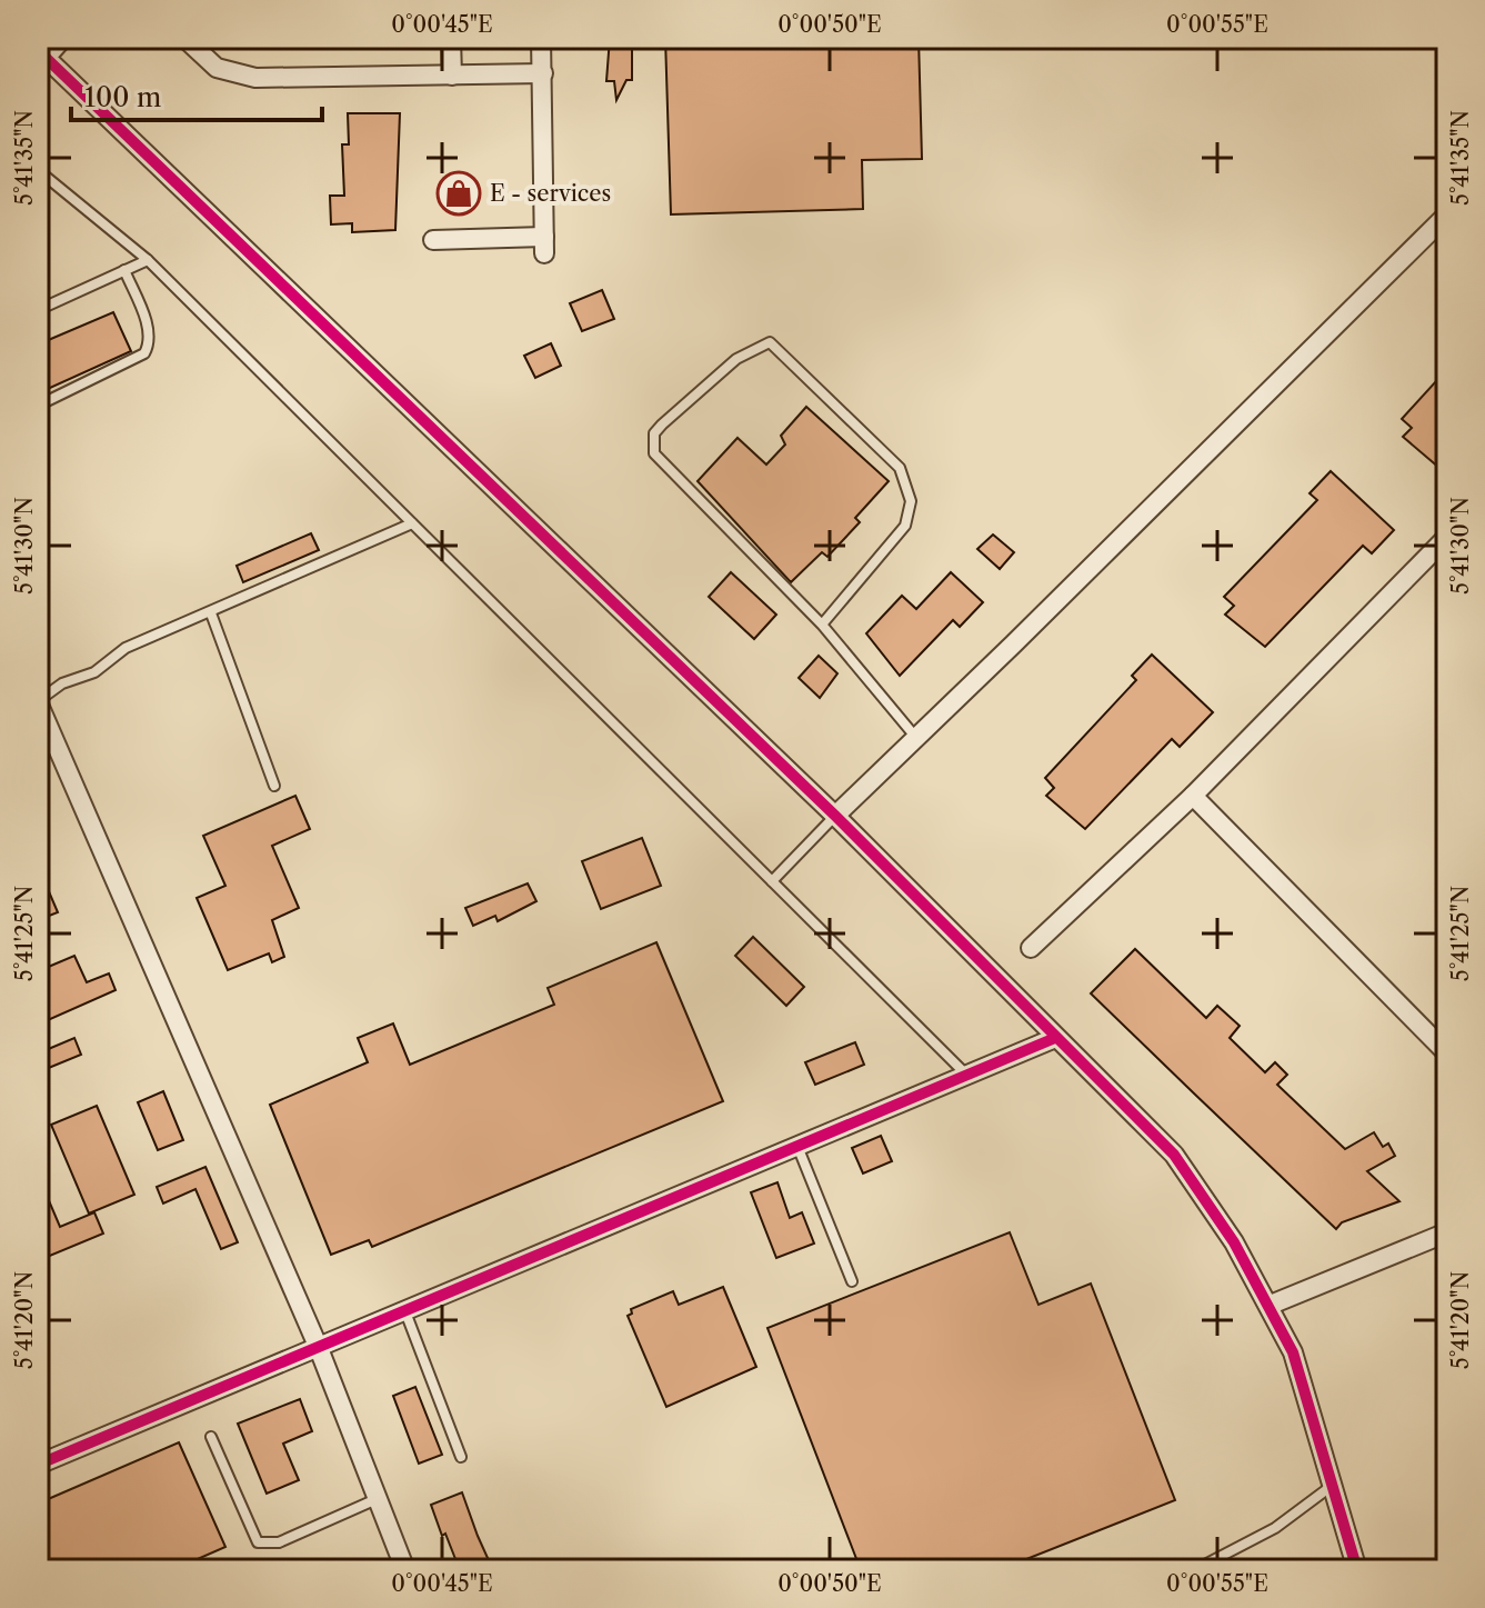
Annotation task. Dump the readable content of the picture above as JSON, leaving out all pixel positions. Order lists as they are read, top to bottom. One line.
{"places":{"shop":["E - services"]},"scale_bar":"100 m","coordinates":["0°00'45\"E","0°00'50\"E","0°00'55\"E","5°41'35\"N","5°41'30\"N","5°41'25\"N","5°41'20\"N"]}
